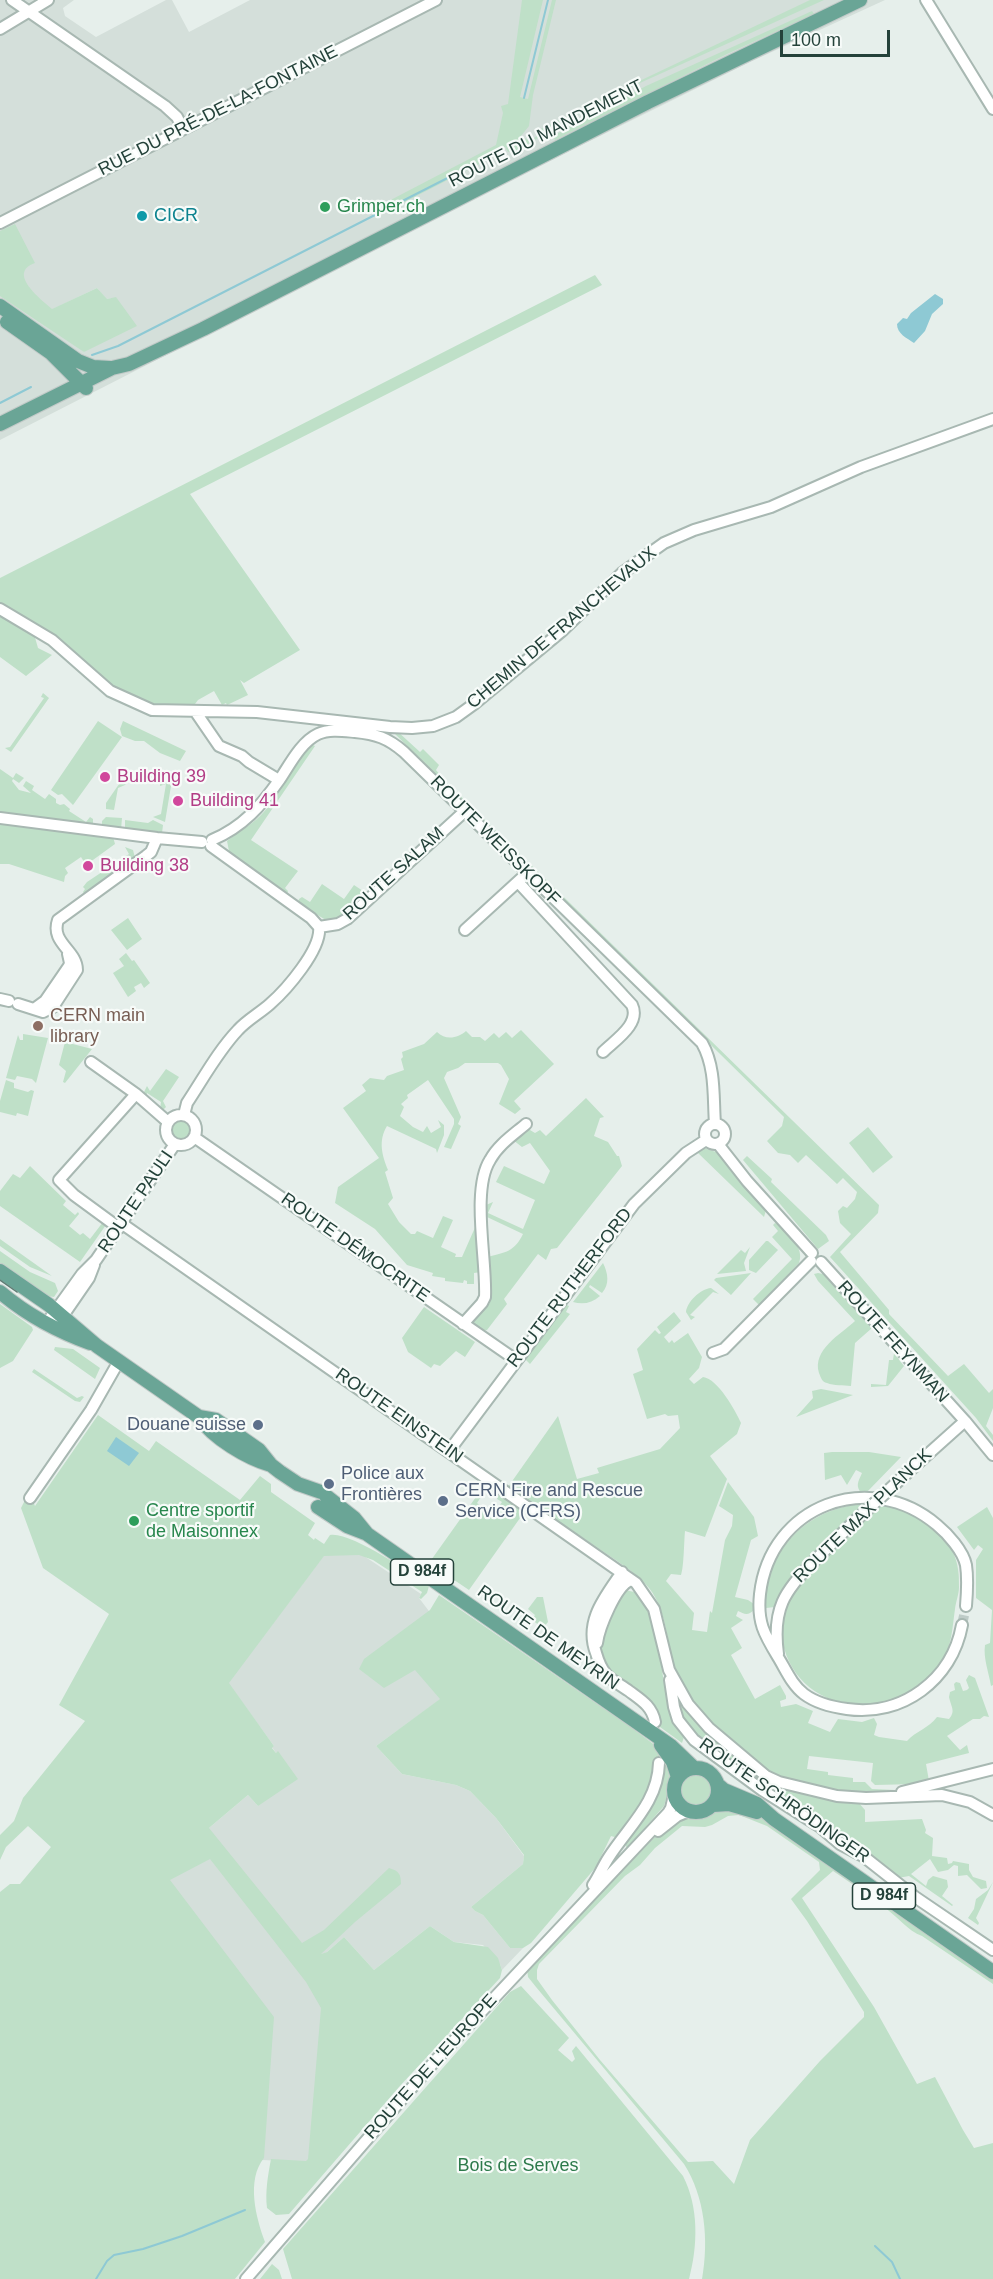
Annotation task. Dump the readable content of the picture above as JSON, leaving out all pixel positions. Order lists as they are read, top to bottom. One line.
{"streets":{"main road":["ROUTE DU MANDEMENT","D 984f","ROUTE DE MEYRIN"],"street":["RUE DU PRÉ-DE-LA-FONTAINE","CHEMIN DE FRANCHEVAUX","ROUTE WEISSKOPF","ROUTE SALAM","ROUTE PAULI","ROUTE DÉMOCRITE","ROUTE RUTHERFORD","ROUTE FEYNMAN","ROUTE EINSTEIN","ROUTE MAX PLANCK","ROUTE SCHRÖDINGER","ROUTE DE L'EUROPE"]},"crossings":[["ROUTE WEISSKOPF","ROUTE SALAM"],["ROUTE WEISSKOPF","ROUTE RUTHERFORD"],["ROUTE WEISSKOPF","ROUTE FEYNMAN"],["ROUTE PAULI","ROUTE DÉMOCRITE"],["ROUTE PAULI","ROUTE EINSTEIN"],["ROUTE PAULI","ROUTE DE MEYRIN"],["ROUTE DÉMOCRITE","ROUTE RUTHERFORD"],["ROUTE RUTHERFORD","ROUTE FEYNMAN"],["ROUTE RUTHERFORD","ROUTE EINSTEIN"],["ROUTE FEYNMAN","ROUTE MAX PLANCK"],["ROUTE EINSTEIN","ROUTE SCHRÖDINGER"],["D 984f","ROUTE DE MEYRIN"],["D 984f","ROUTE DE L'EUROPE"],["ROUTE DE MEYRIN","ROUTE DE L'EUROPE"]],"parks":["Bois de Serves"],"places":["Grimper.ch","CICR","Building 39","Building 41","Building 38","CERN main library","Douane suisse","Police aux Frontières","CERN Fire and Rescue Service (CFRS)","Centre sportif de Maisonnex"],"scale_bar":"100 m"}
